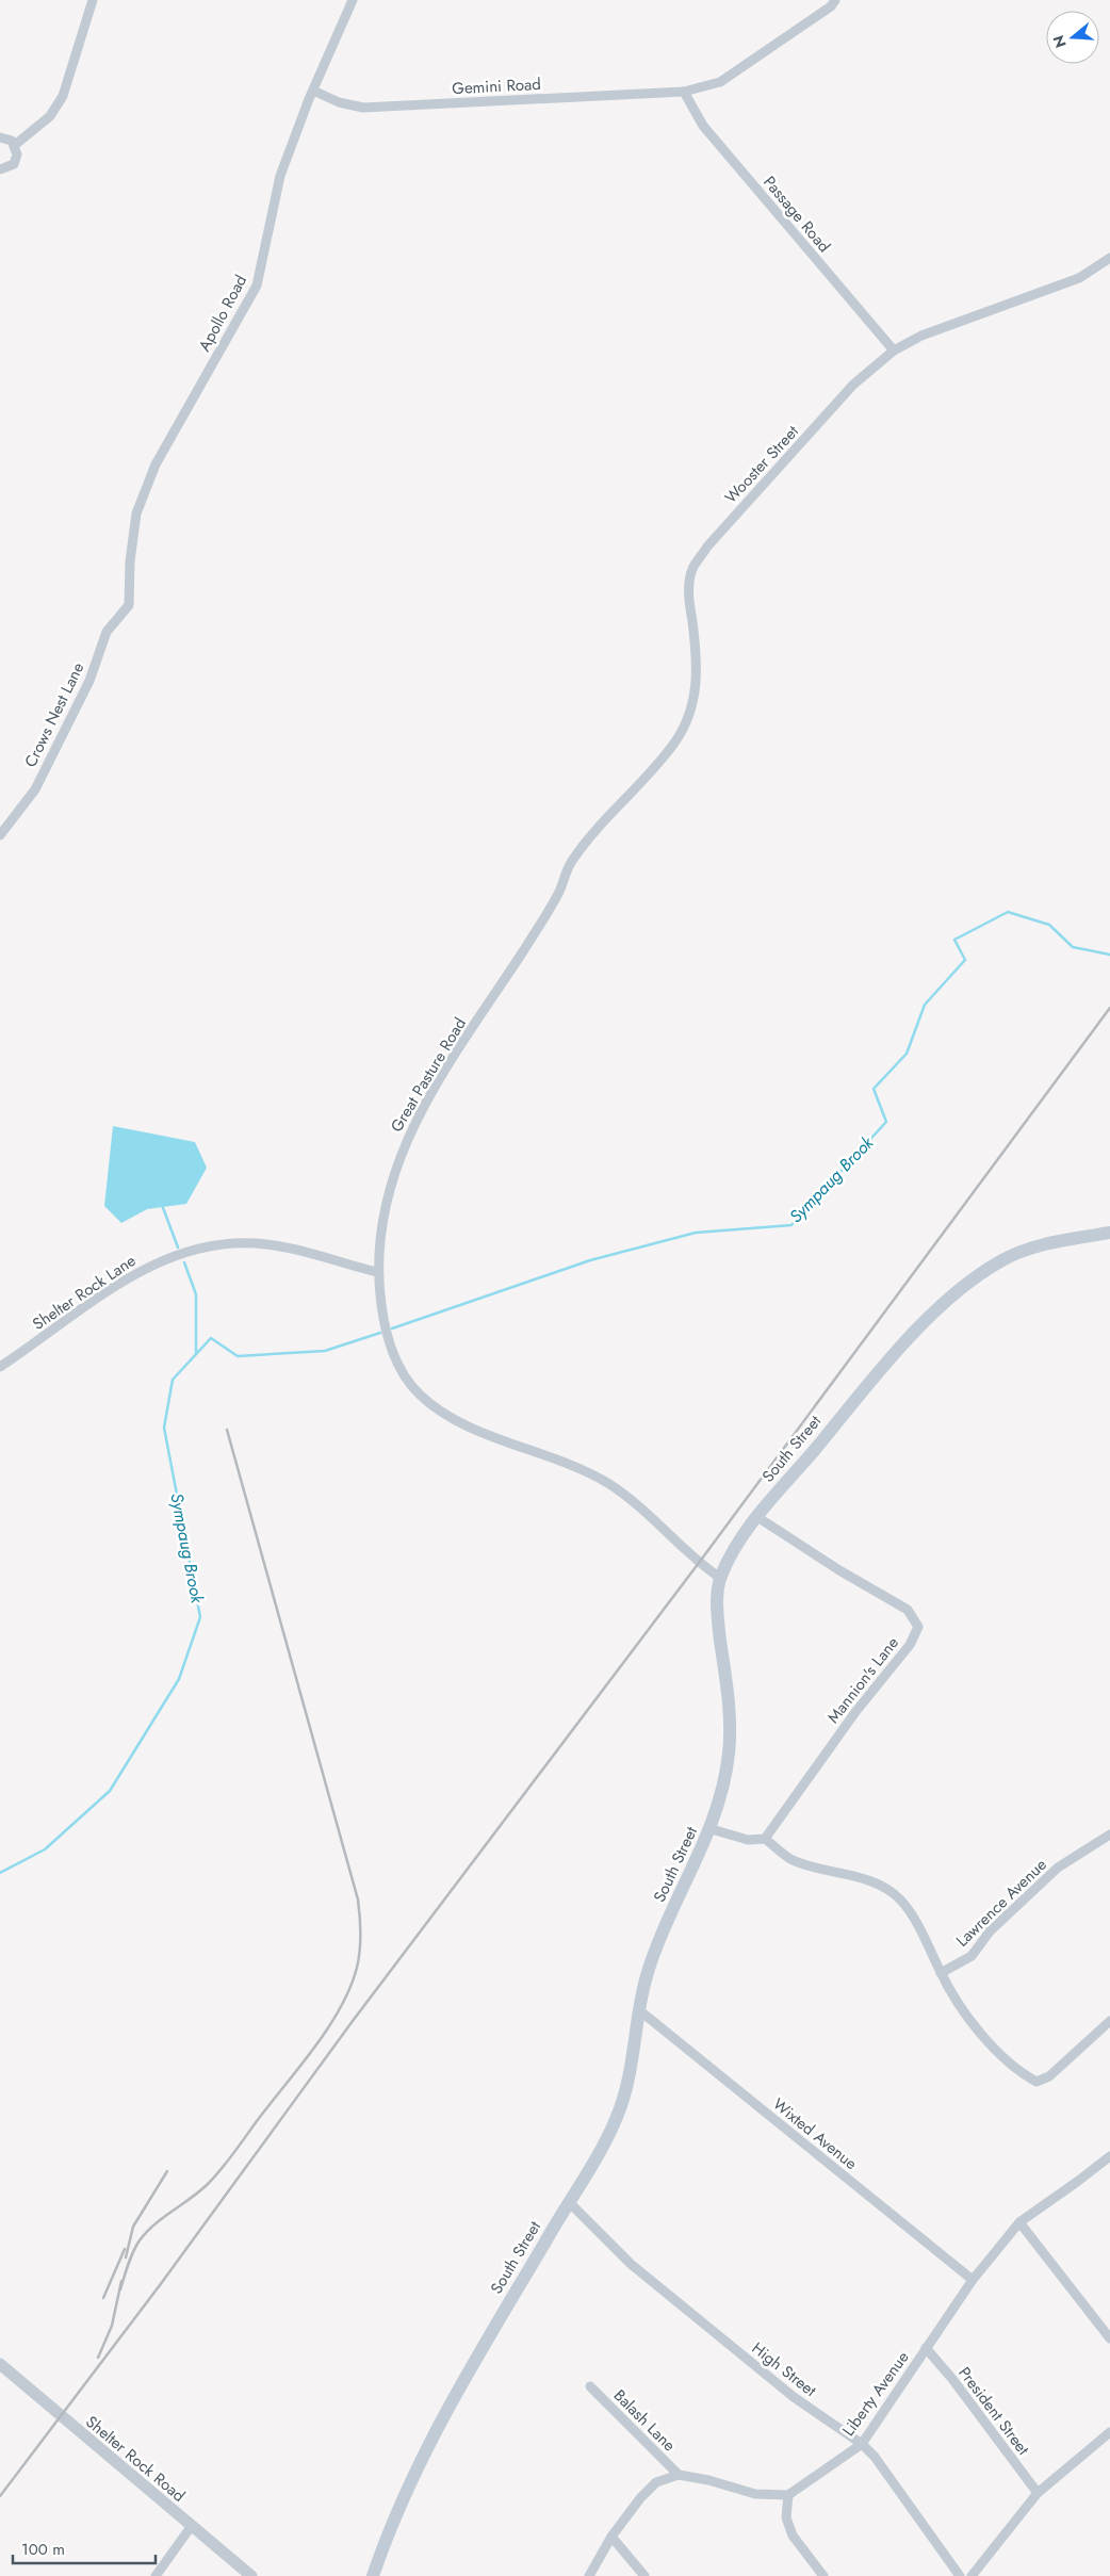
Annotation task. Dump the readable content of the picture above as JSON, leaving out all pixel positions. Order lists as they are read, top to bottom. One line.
{"streets":{"main road":["South Street"],"street":["Gemini Road","Passage Road","Apollo Road","Wooster Street","Crows Nest Lane","Great Pasture Road","Shelter Rock Lane","Mannion's Lane","Lawrence Avenue","Wixted Avenue","High Street","Liberty Avenue","President Street","Balash Lane","Shelter Rock Road"]},"crossings":[["Gemini Road","Passage Road"],["Gemini Road","Apollo Road"],["Passage Road","Wooster Street"],["Apollo Road","Crows Nest Lane"],["Wooster Street","Great Pasture Road"],["Great Pasture Road","Shelter Rock Lane"],["Great Pasture Road","South Street"],["South Street","Mannion's Lane"],["South Street","Wixted Avenue"],["South Street","High Street"],["Wixted Avenue","Liberty Avenue"],["High Street","Liberty Avenue"],["Liberty Avenue","President Street"]],"water":["Sympaug Brook"],"scale_bar":"100 m","north":"left"}
